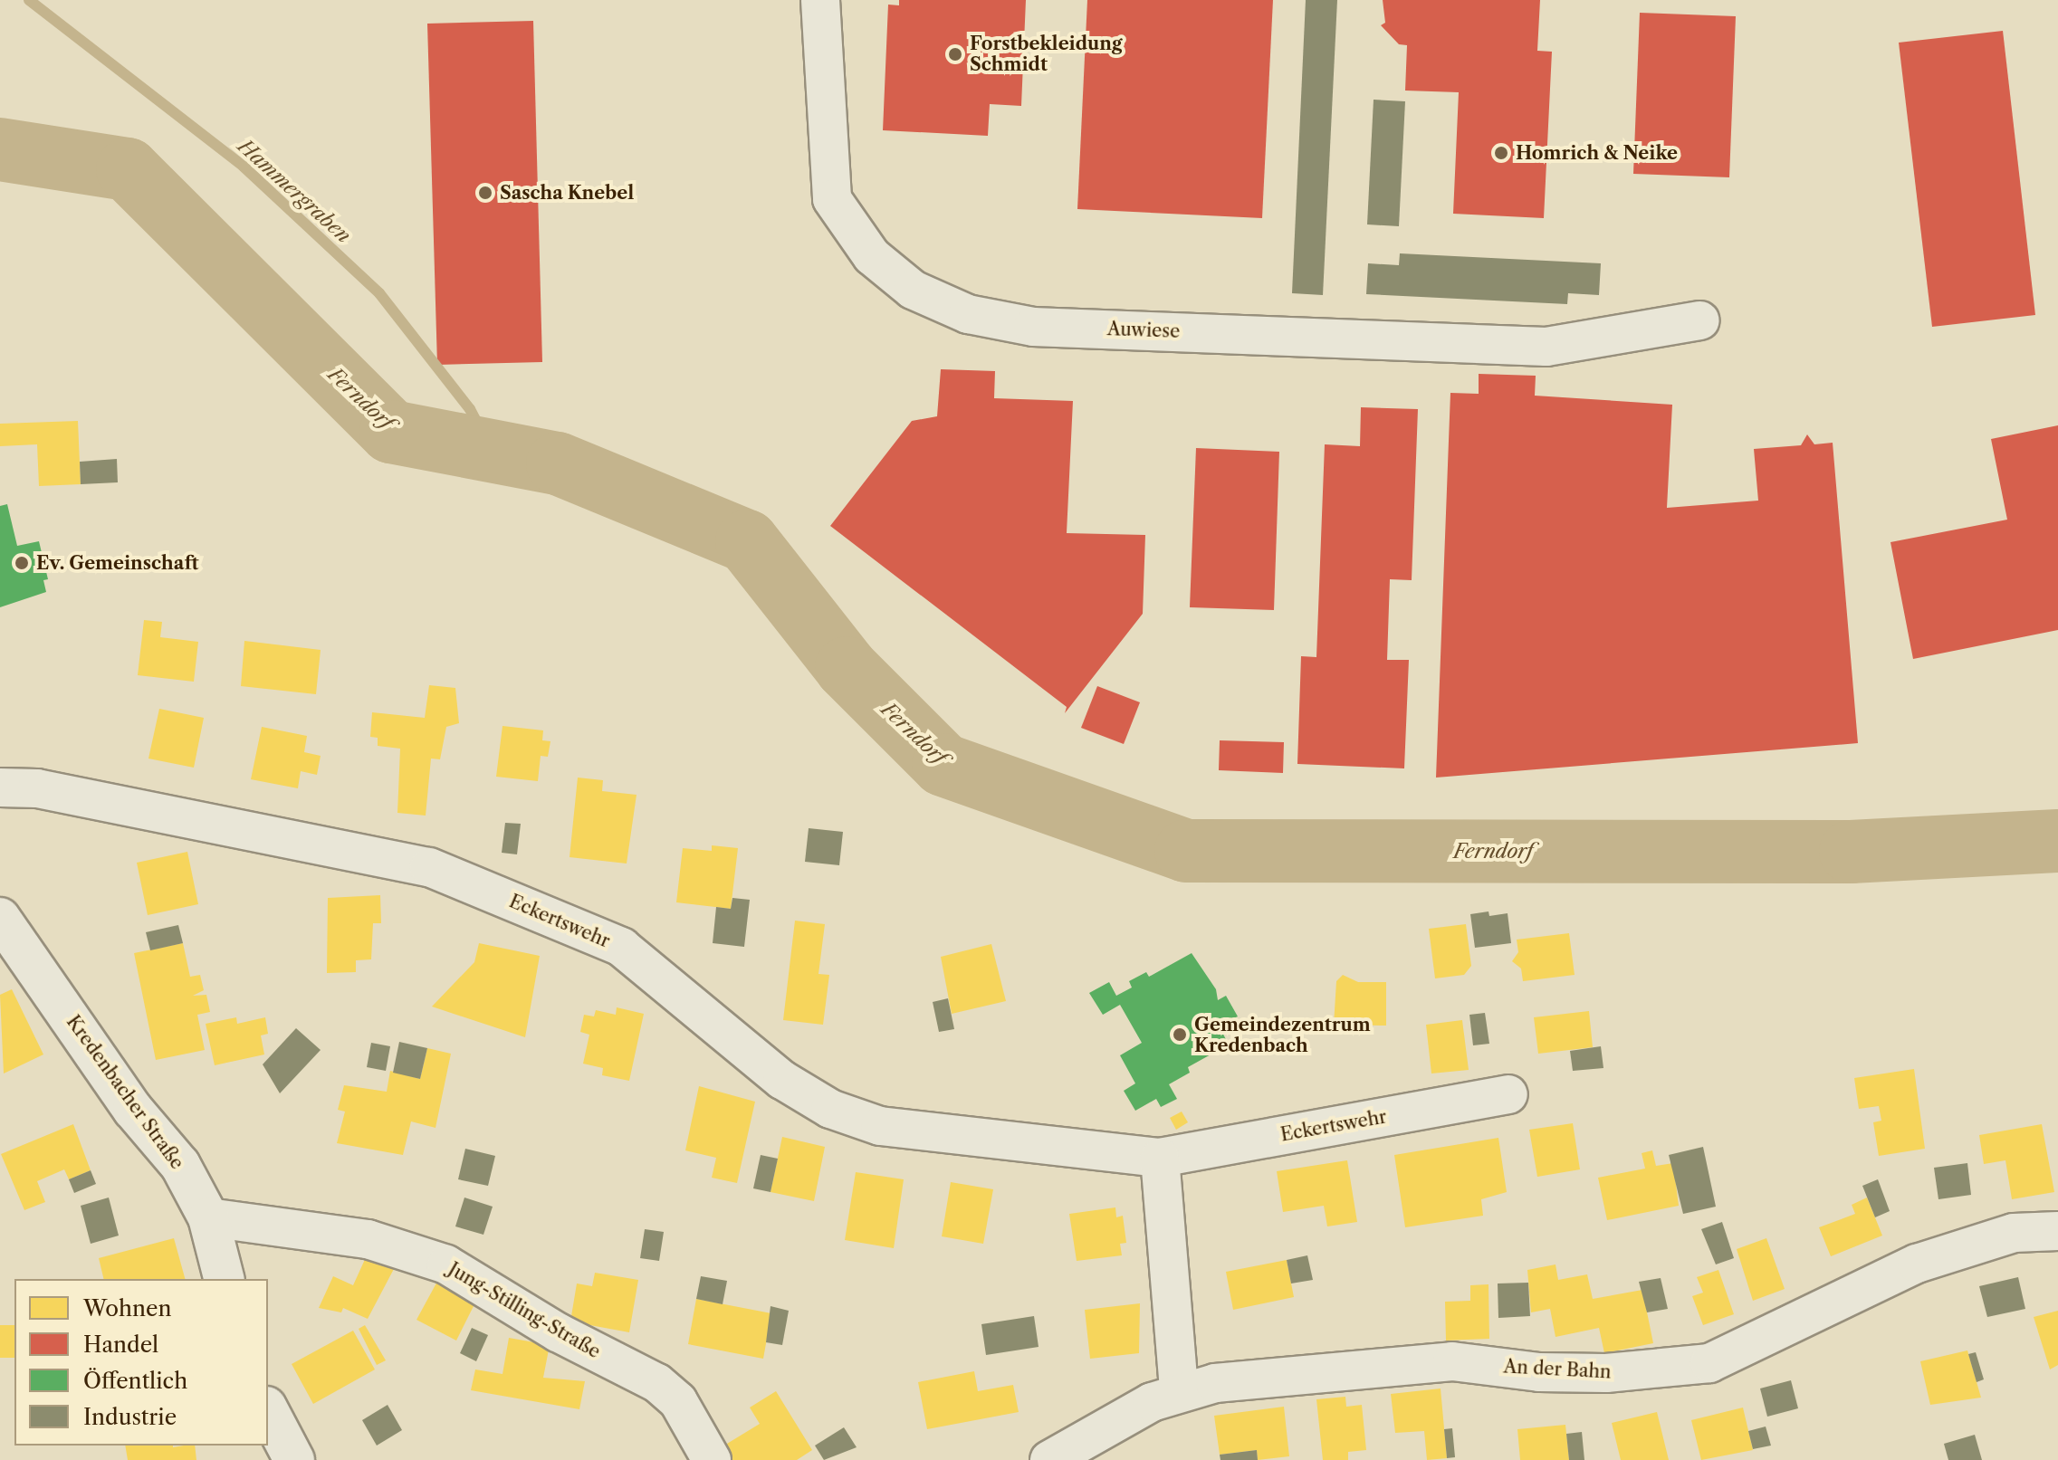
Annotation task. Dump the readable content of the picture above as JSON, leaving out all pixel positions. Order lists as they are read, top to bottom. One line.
{"streets":{"main road":["Kredenbacher Straße"],"street":["Auwiese","Eckertswehr","Jung-Stilling-Straße","An der Bahn"]},"crossings":[["Kredenbacher Straße","Jung-Stilling-Straße"]],"water":["Hammergraben","Ferndorf"],"places":["Forstbekleidung Schmidt","Homrich & Neike","Sascha Knebel","Ev. Gemeinschaft","Gemeindezentrum Kredenbach"],"legend":["Wohnen","Handel","Öffentlich","Industrie"]}
